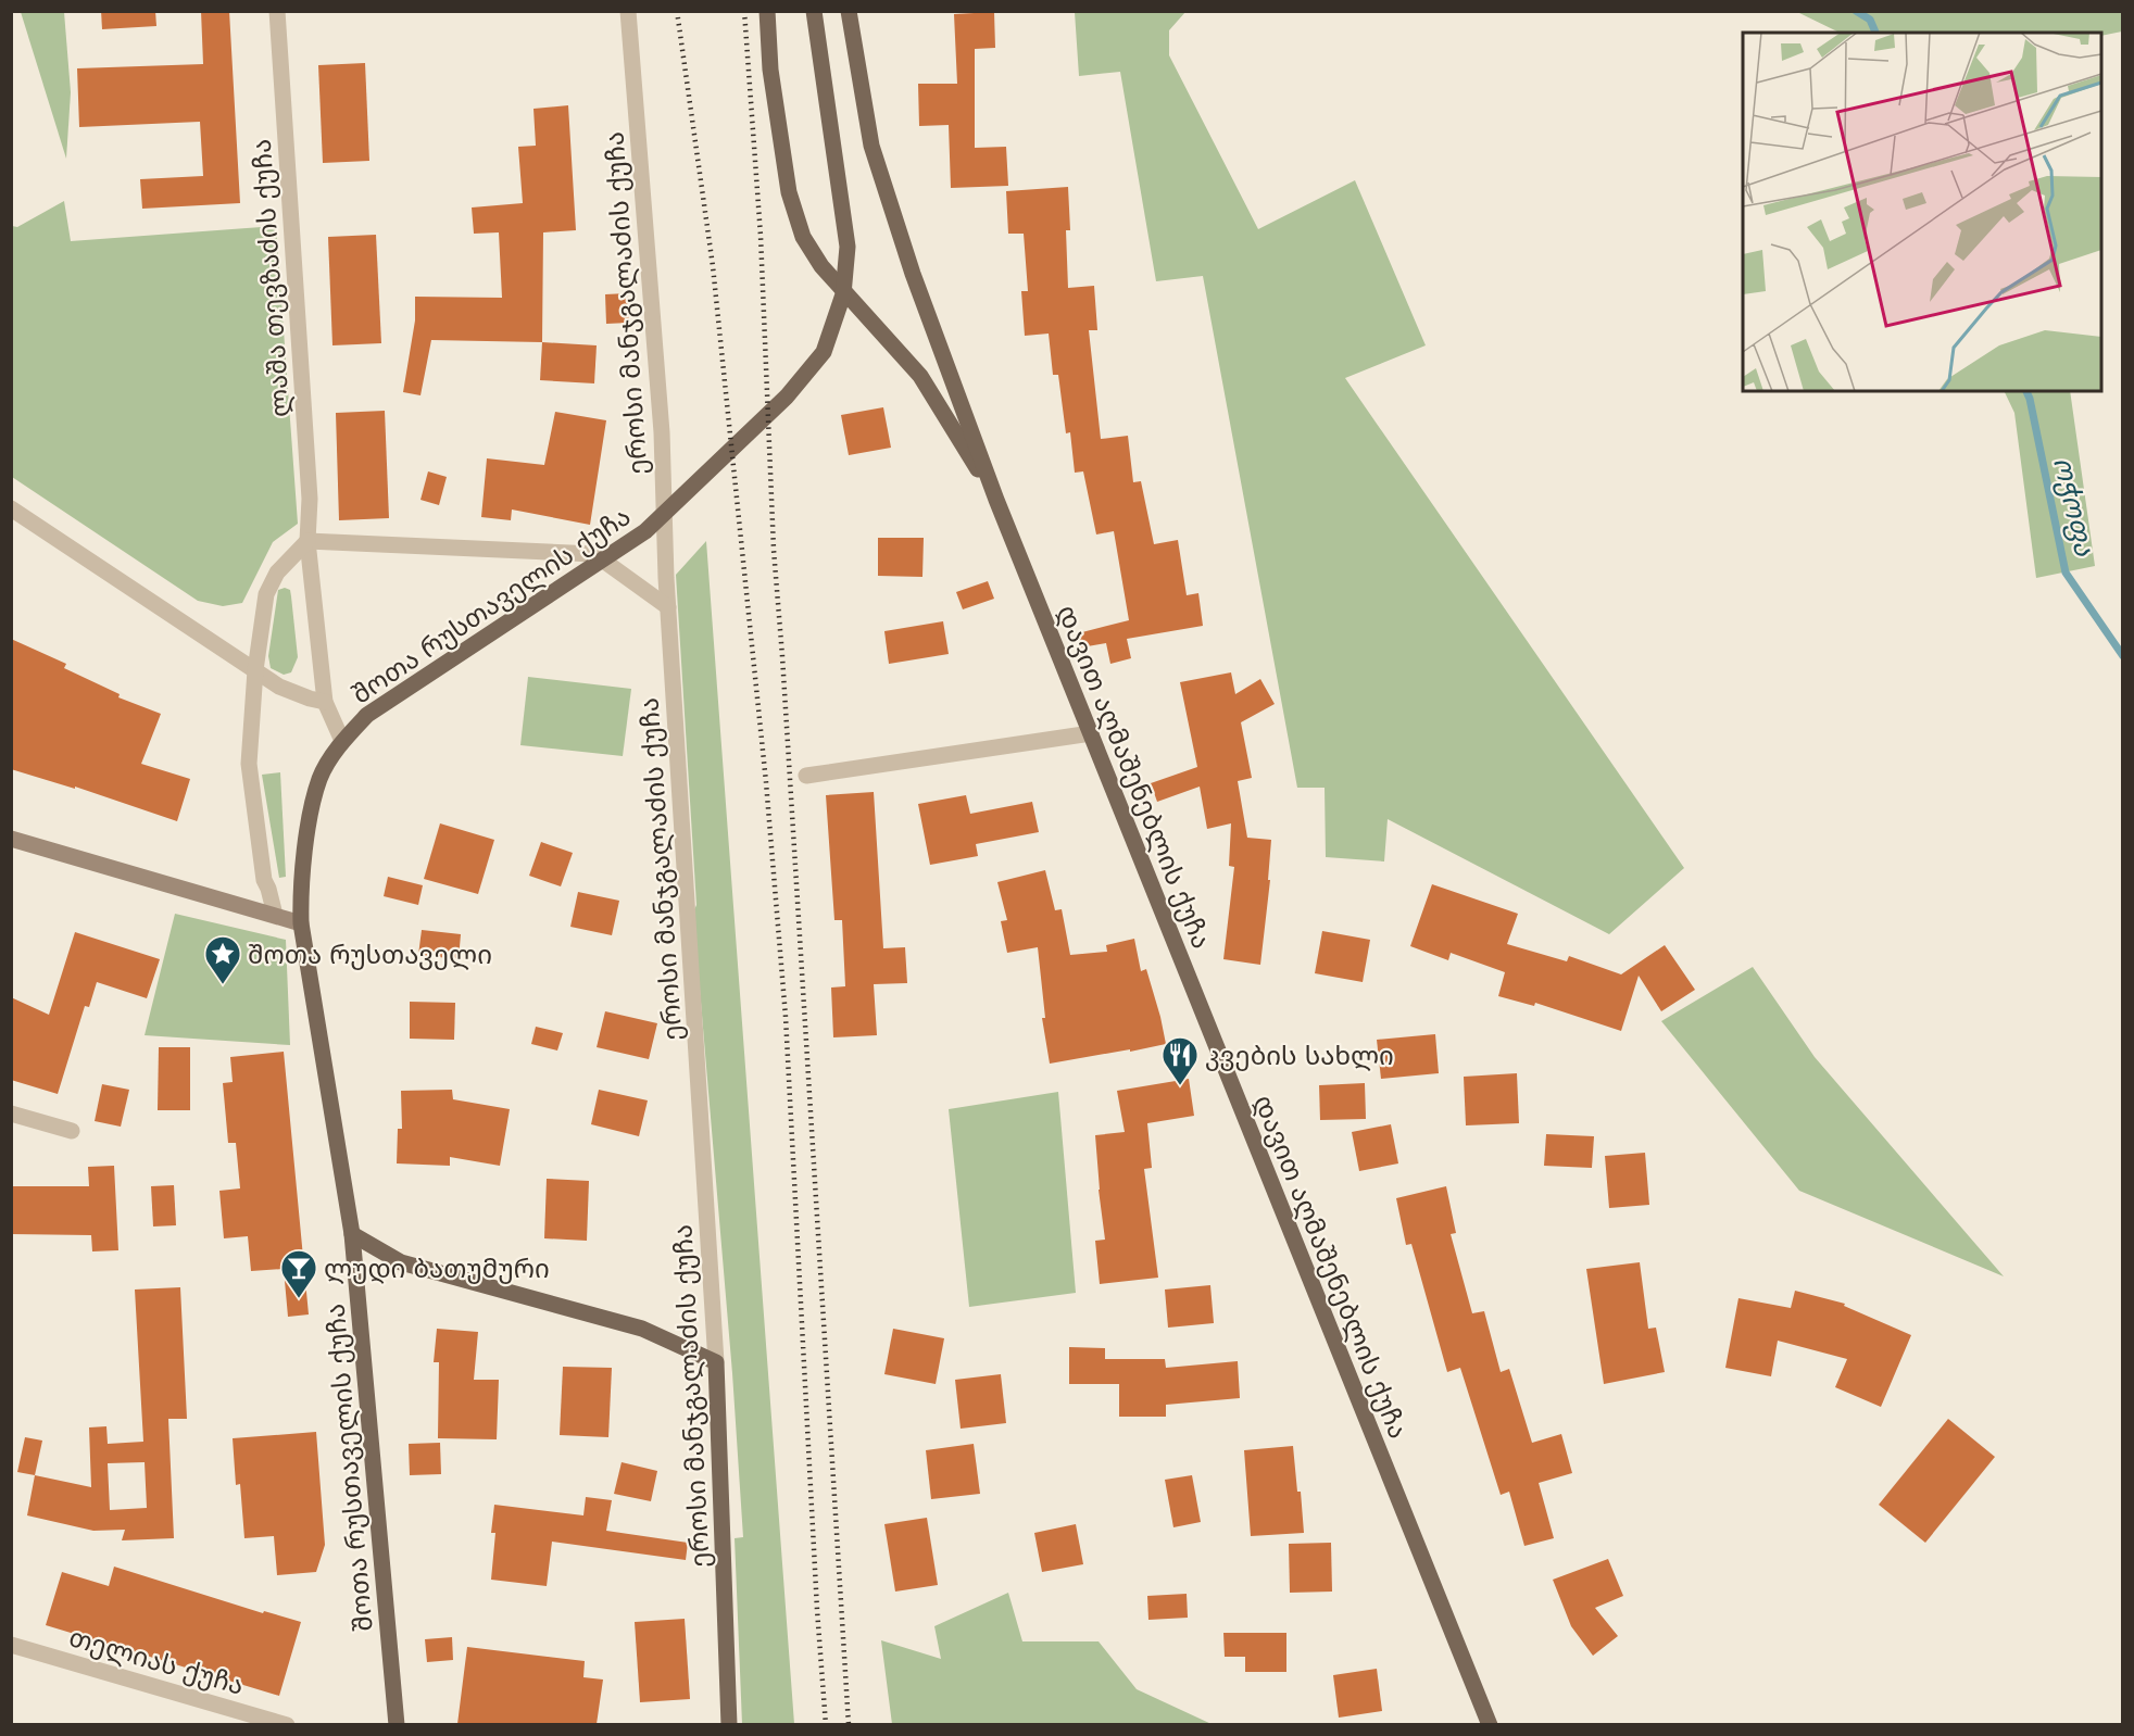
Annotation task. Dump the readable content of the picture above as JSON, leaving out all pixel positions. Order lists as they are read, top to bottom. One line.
{"streets":{"main road":["ეროსი მანჯგალაძის ქუჩა","შოთა რუსთაველის ქუჩა","დავით აღმაშენებლის ქუჩა"],"street":["ლაშა თევზაძის ქუჩა","თელიას ქუჩა"]},"crossings":[["ლაშა თევზაძის ქუჩა","შოთა რუსთაველის ქუჩა"]],"water":["ოჭოფა"],"places":{"place":["შოთა რუსთაველი"],"restaurant":["კვების სახლი"],"bar":["ლუდი ბათუმური"]}}
